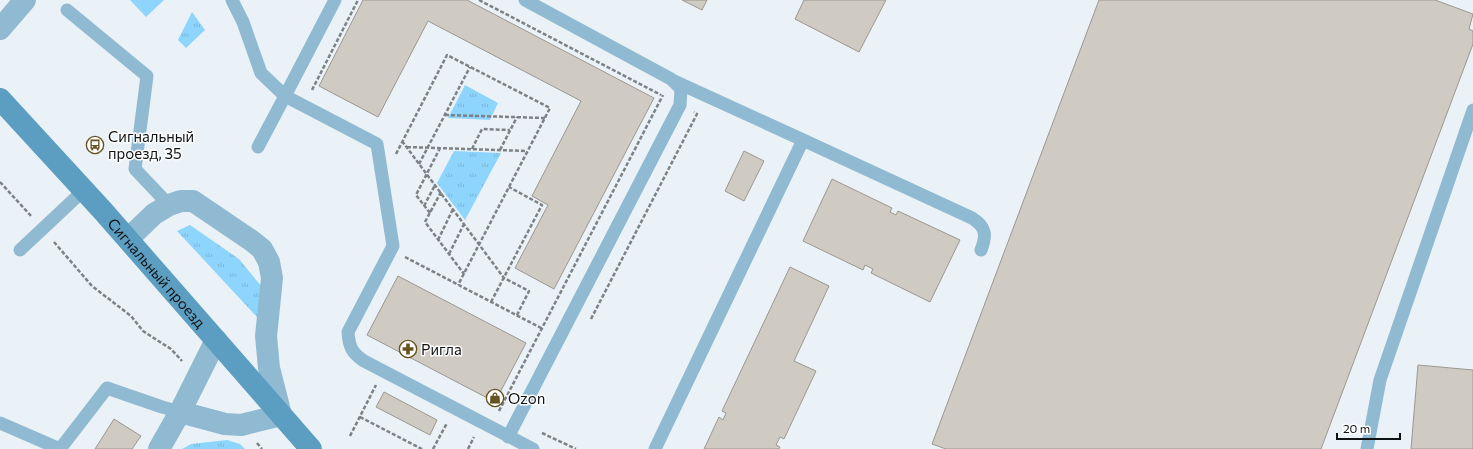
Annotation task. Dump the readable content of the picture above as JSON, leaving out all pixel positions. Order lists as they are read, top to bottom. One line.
{"streets":{"main road":["Сигнальный проезд"]},"places":{"bus stop":["Сигнальный проезд, 35"],"pharmacy":["Ригла"],"shop":["Ozon"]},"scale_bar":"20 m"}
